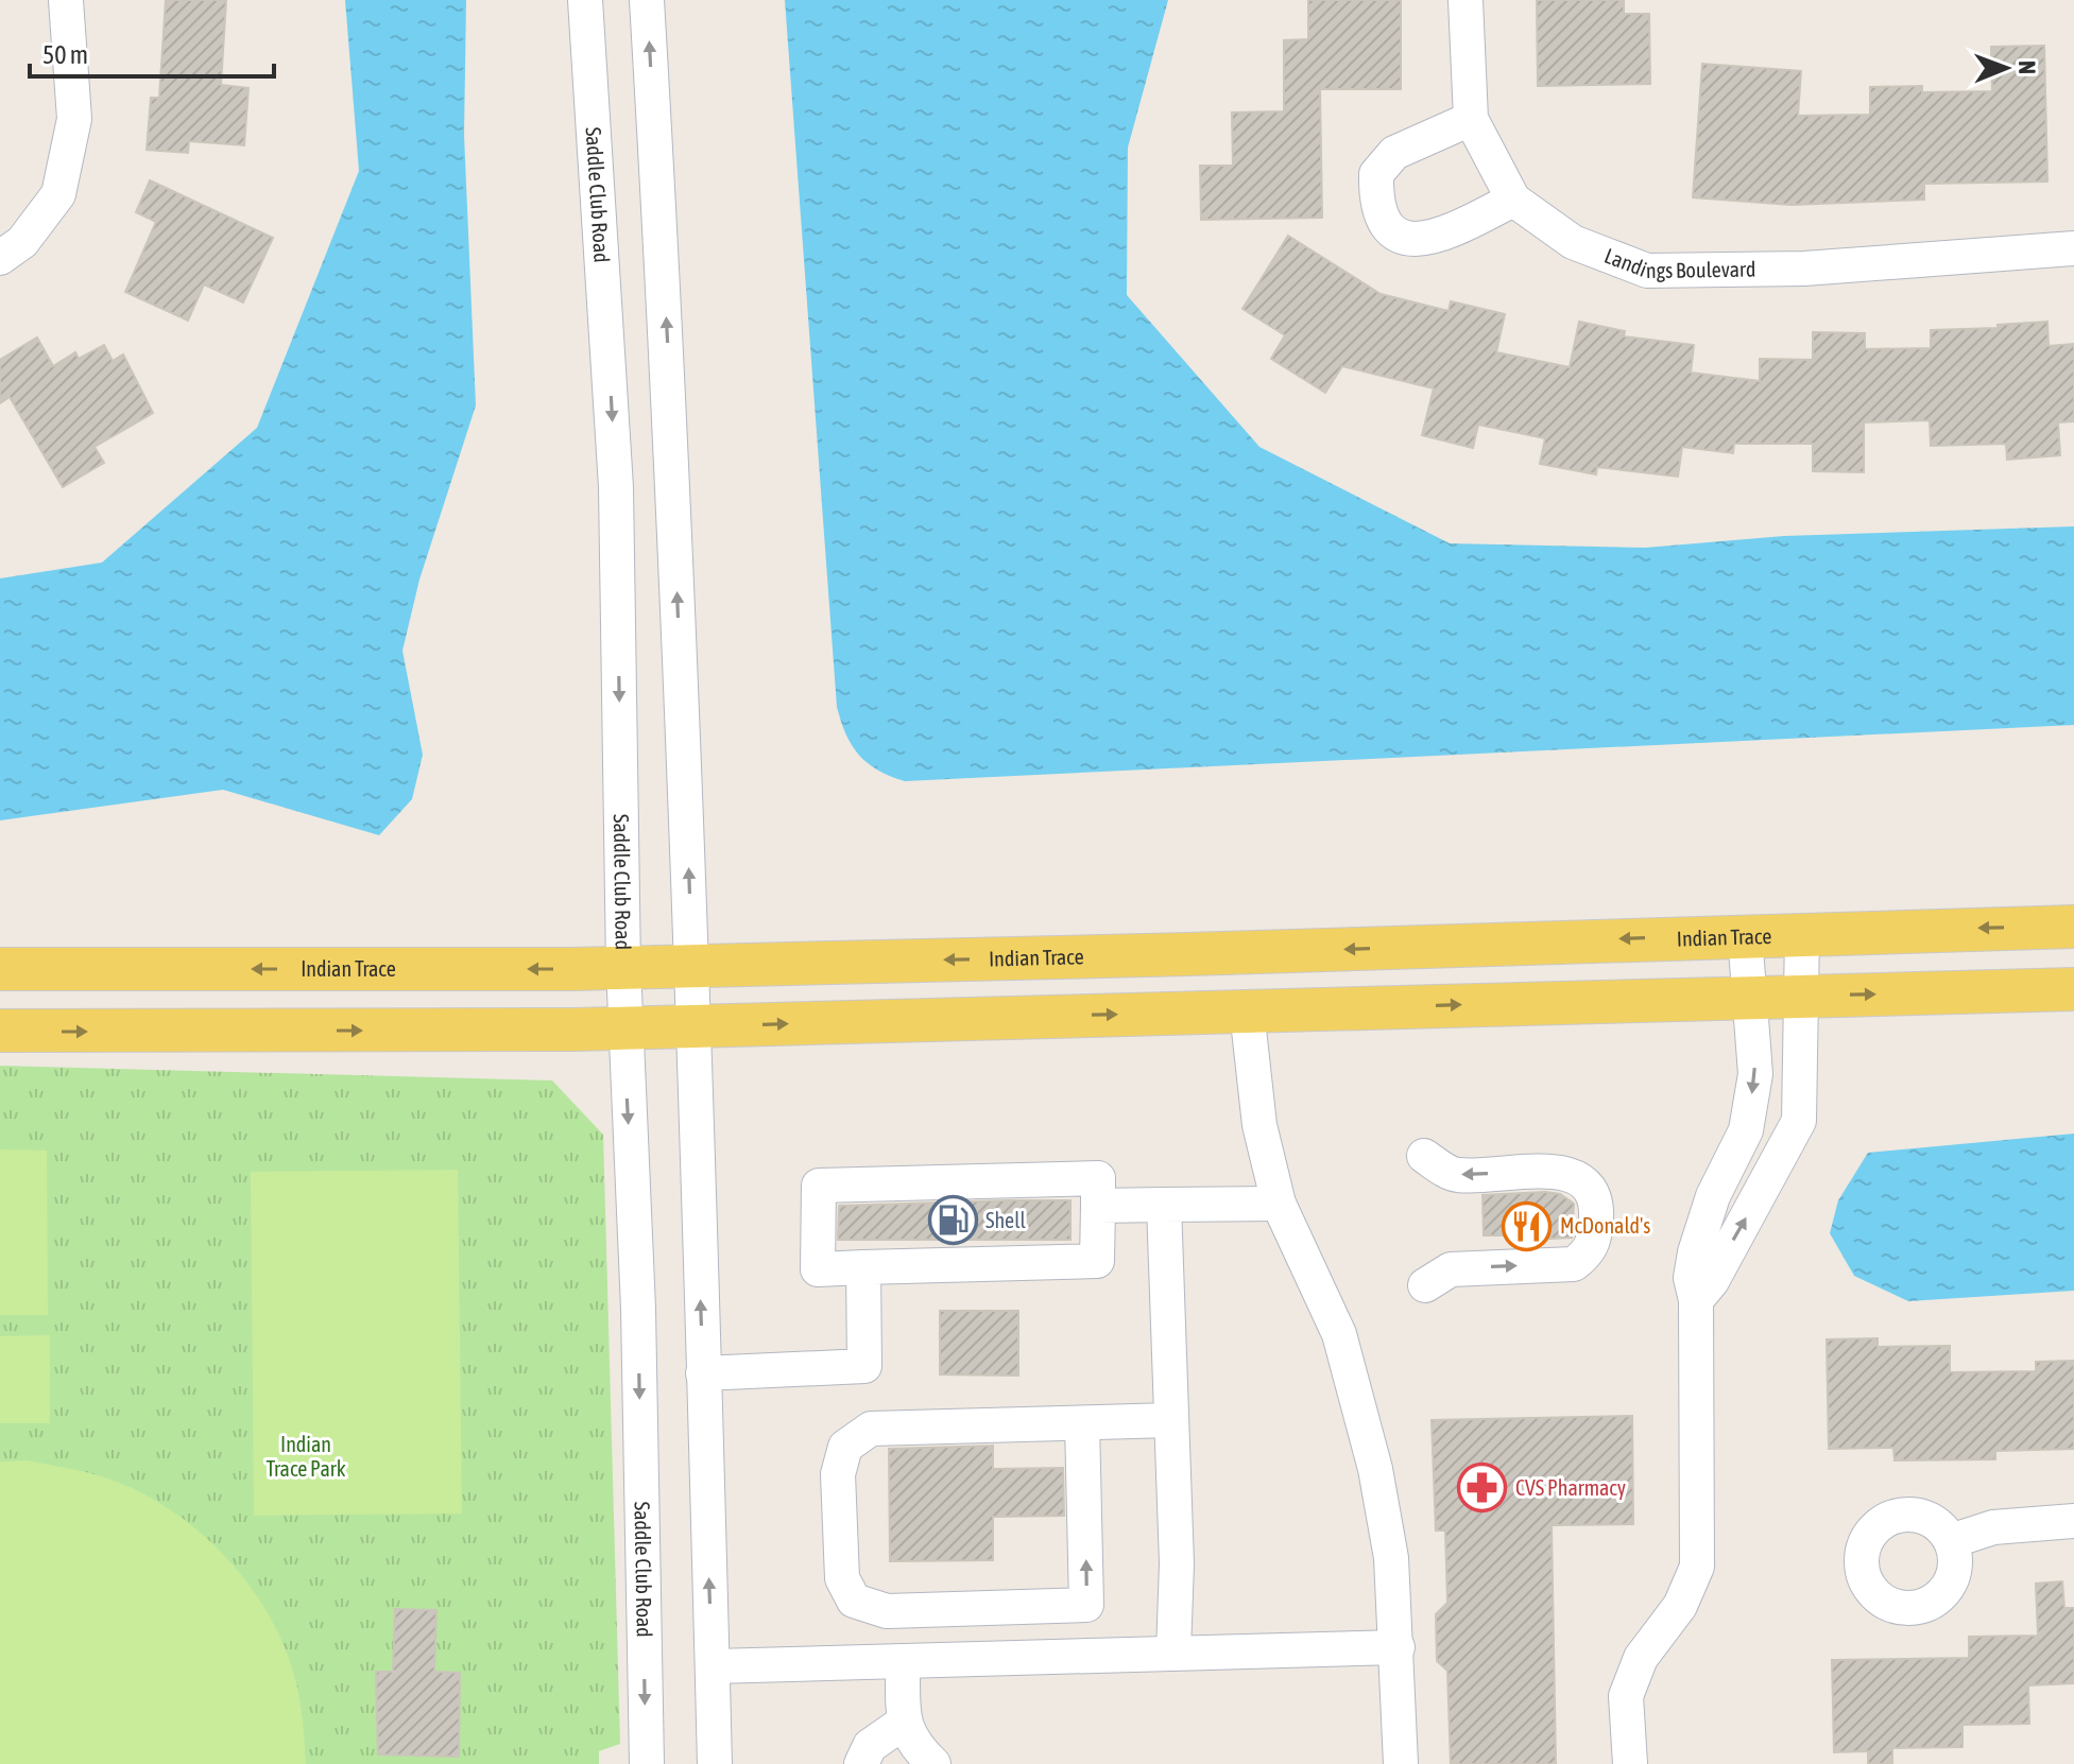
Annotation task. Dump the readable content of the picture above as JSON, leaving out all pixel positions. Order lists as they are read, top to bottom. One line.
{"streets":{"main road":["Indian Trace"],"street":["Saddle Club Road","Landings Boulevard"]},"crossings":[["Saddle Club Road","Indian Trace"]],"parks":["Indian Trace Park"],"places":{"fuel station":["Shell"],"restaurant":["McDonald's"],"pharmacy":["CVS Pharmacy"]},"scale_bar":"50 m","north":"right"}
